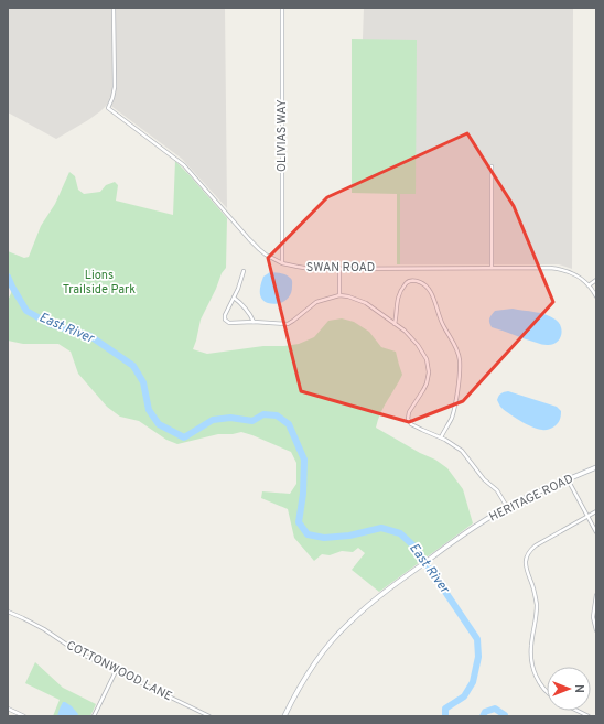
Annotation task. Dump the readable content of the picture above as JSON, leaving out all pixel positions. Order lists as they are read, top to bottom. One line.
{"streets":{"main road":["HERITAGE ROAD"],"street":["OLIVIAS WAY","SWAN ROAD","COTTONWOOD LANE"]},"crossings":[["OLIVIAS WAY","SWAN ROAD"]],"water":["East River"],"parks":["Lions Trailside Park"],"north":"right"}
